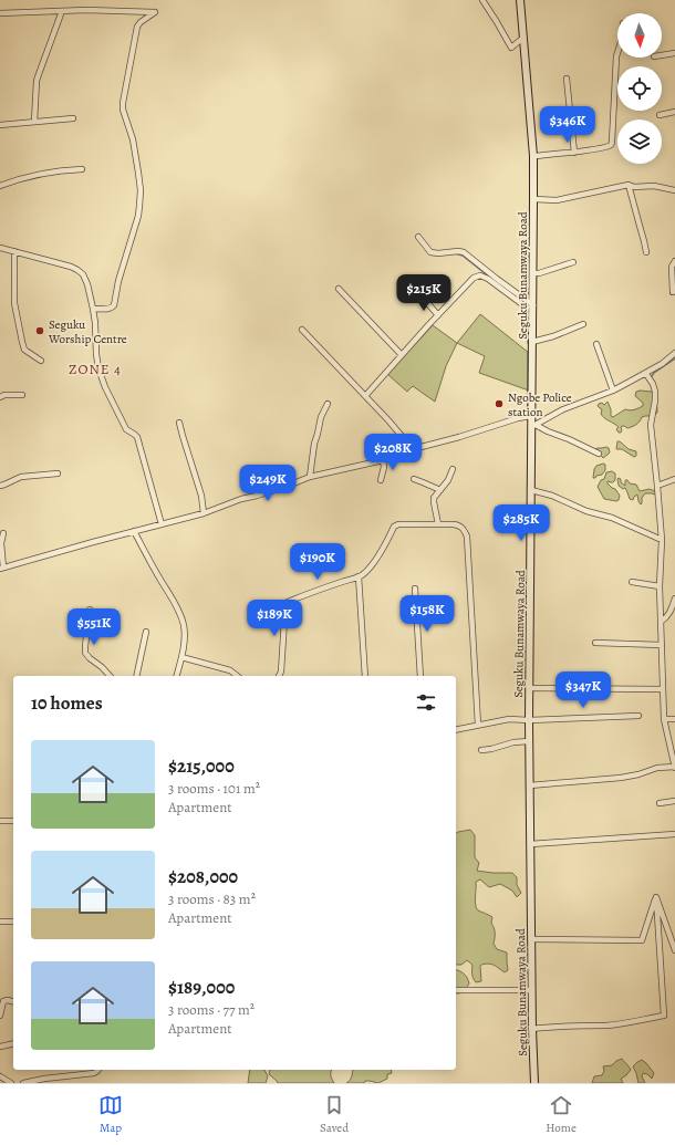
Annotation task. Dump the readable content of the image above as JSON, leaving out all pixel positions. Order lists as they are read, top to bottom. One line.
{"streets":{"main road":["Seguku Bunamwaya Road"]},"districts":["ZONE 4"],"places":["Seguku Worship Centre","Ngobe Police station"],"north":"bottom","page":{"price":["$346K","$215K","$208K","$249K","$285K","$190K","$158K","$189K","$551K","$347K"],"heading":"10 homes","list":[{"name":"$215,000","note":"3 rooms · 101 m² · Apartment"},{"name":"$208,000","note":"3 rooms · 83 m² · Apartment"},{"name":"$189,000","note":"3 rooms · 77 m² · Apartment"}],"tabs":["Map","Saved","Home"]}}
